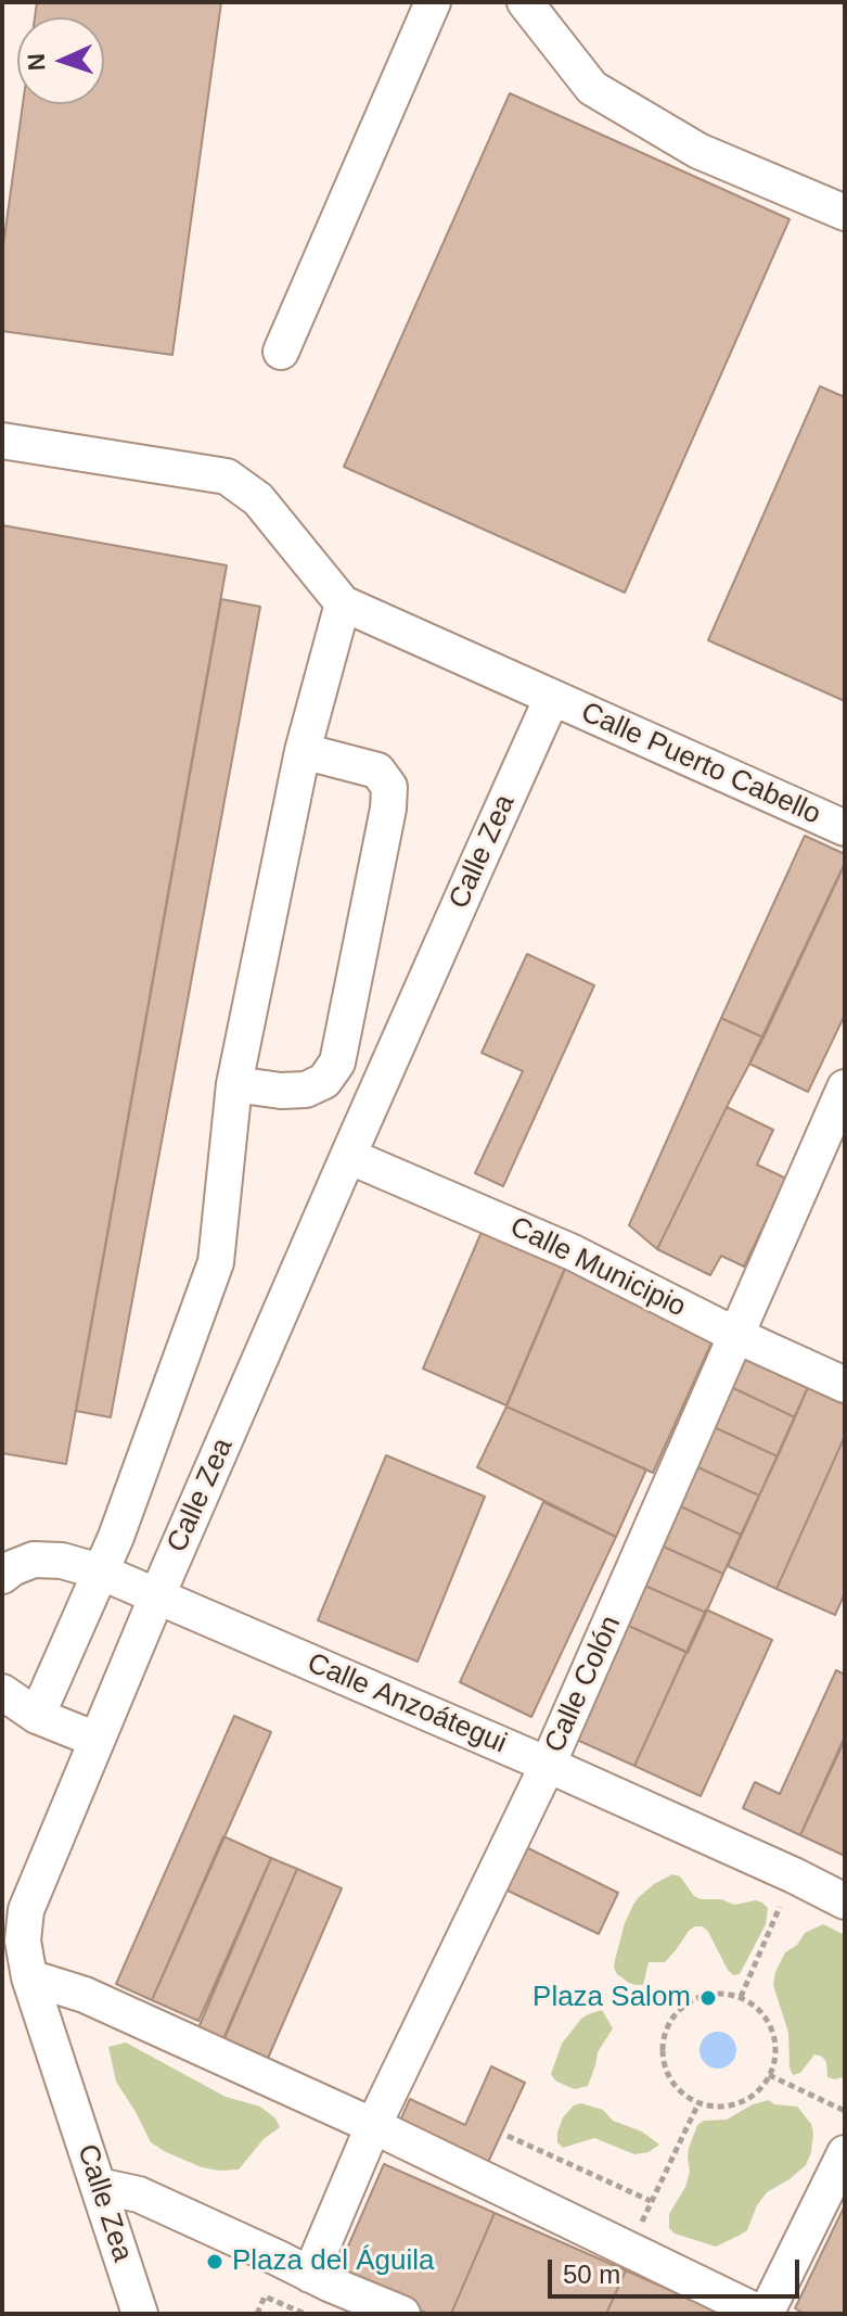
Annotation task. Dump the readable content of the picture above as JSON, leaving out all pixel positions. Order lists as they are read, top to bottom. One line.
{"streets":{"street":["Calle Puerto Cabello","Calle Zea","Calle Municipio","Calle Colón","Calle Anzoátegui"]},"crossings":[["Calle Puerto Cabello","Calle Zea"],["Calle Zea","Calle Municipio"],["Calle Zea","Calle Anzoátegui"],["Calle Municipio","Calle Colón"],["Calle Colón","Calle Anzoátegui"]],"places":["Plaza Salom","Plaza del Águila"],"scale_bar":"50 m","north":"left"}
